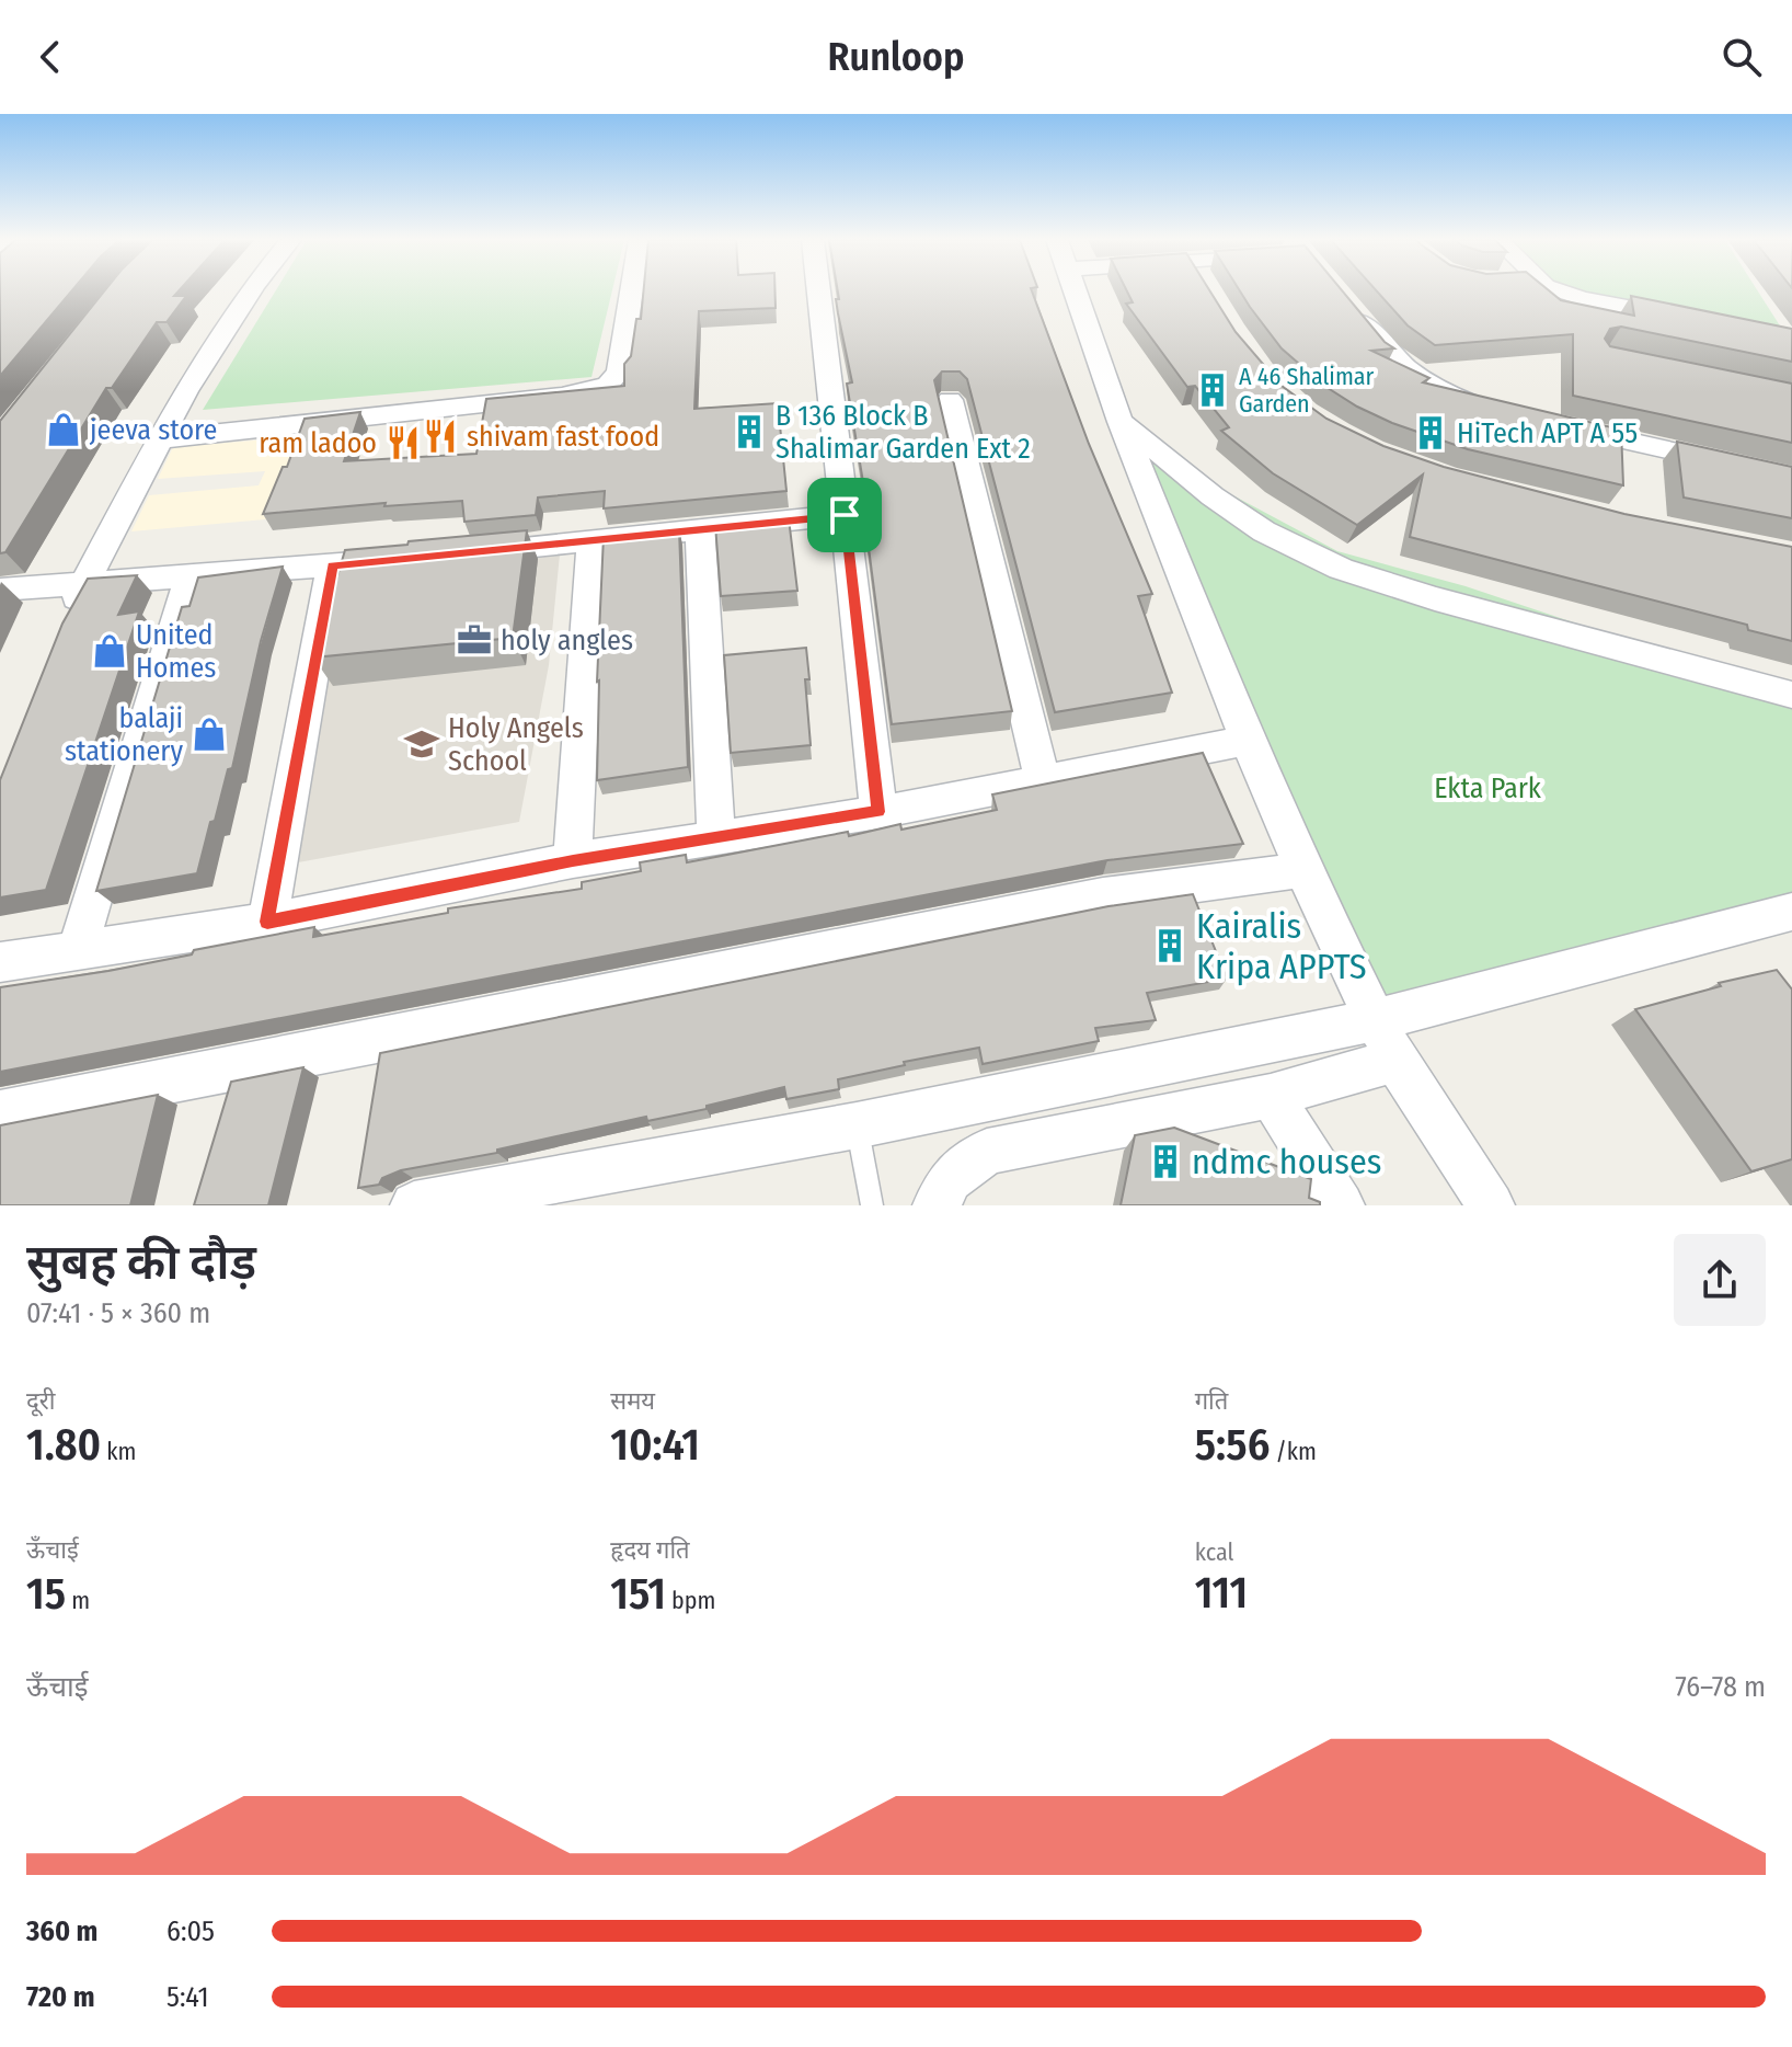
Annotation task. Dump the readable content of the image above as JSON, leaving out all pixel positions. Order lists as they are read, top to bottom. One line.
{"parks":["Ekta Park"],"places":{"building":["A 46 Shalimar Garden","B 136 Block B Shalimar Garden Ext 2","HiTech APT A 55","Kairalis Kripa APPTS","ndmc houses"],"shop":["jeeva store","United Homes","balaji stationery"],"restaurant":["shivam fast food","ram ladoo"],"office":["holy angles"],"school or university":["Holy Angels School"]},"page":{"header":"Runloop","heading":["सुबह की दौड़","07:41 · 5 × 360 m"],"stats":[["दूरी","1.80 km"],["समय","10:41"],["गति","5:56 /km"],["ऊँचाई","15 m"],["हृदय गति","151 bpm"],["kcal","111"]],"chart":["ऊँचाई","76–78 m"],"list":[{"name":"360 m","note":"6:05"},{"name":"720 m","note":"5:41"}]}}
